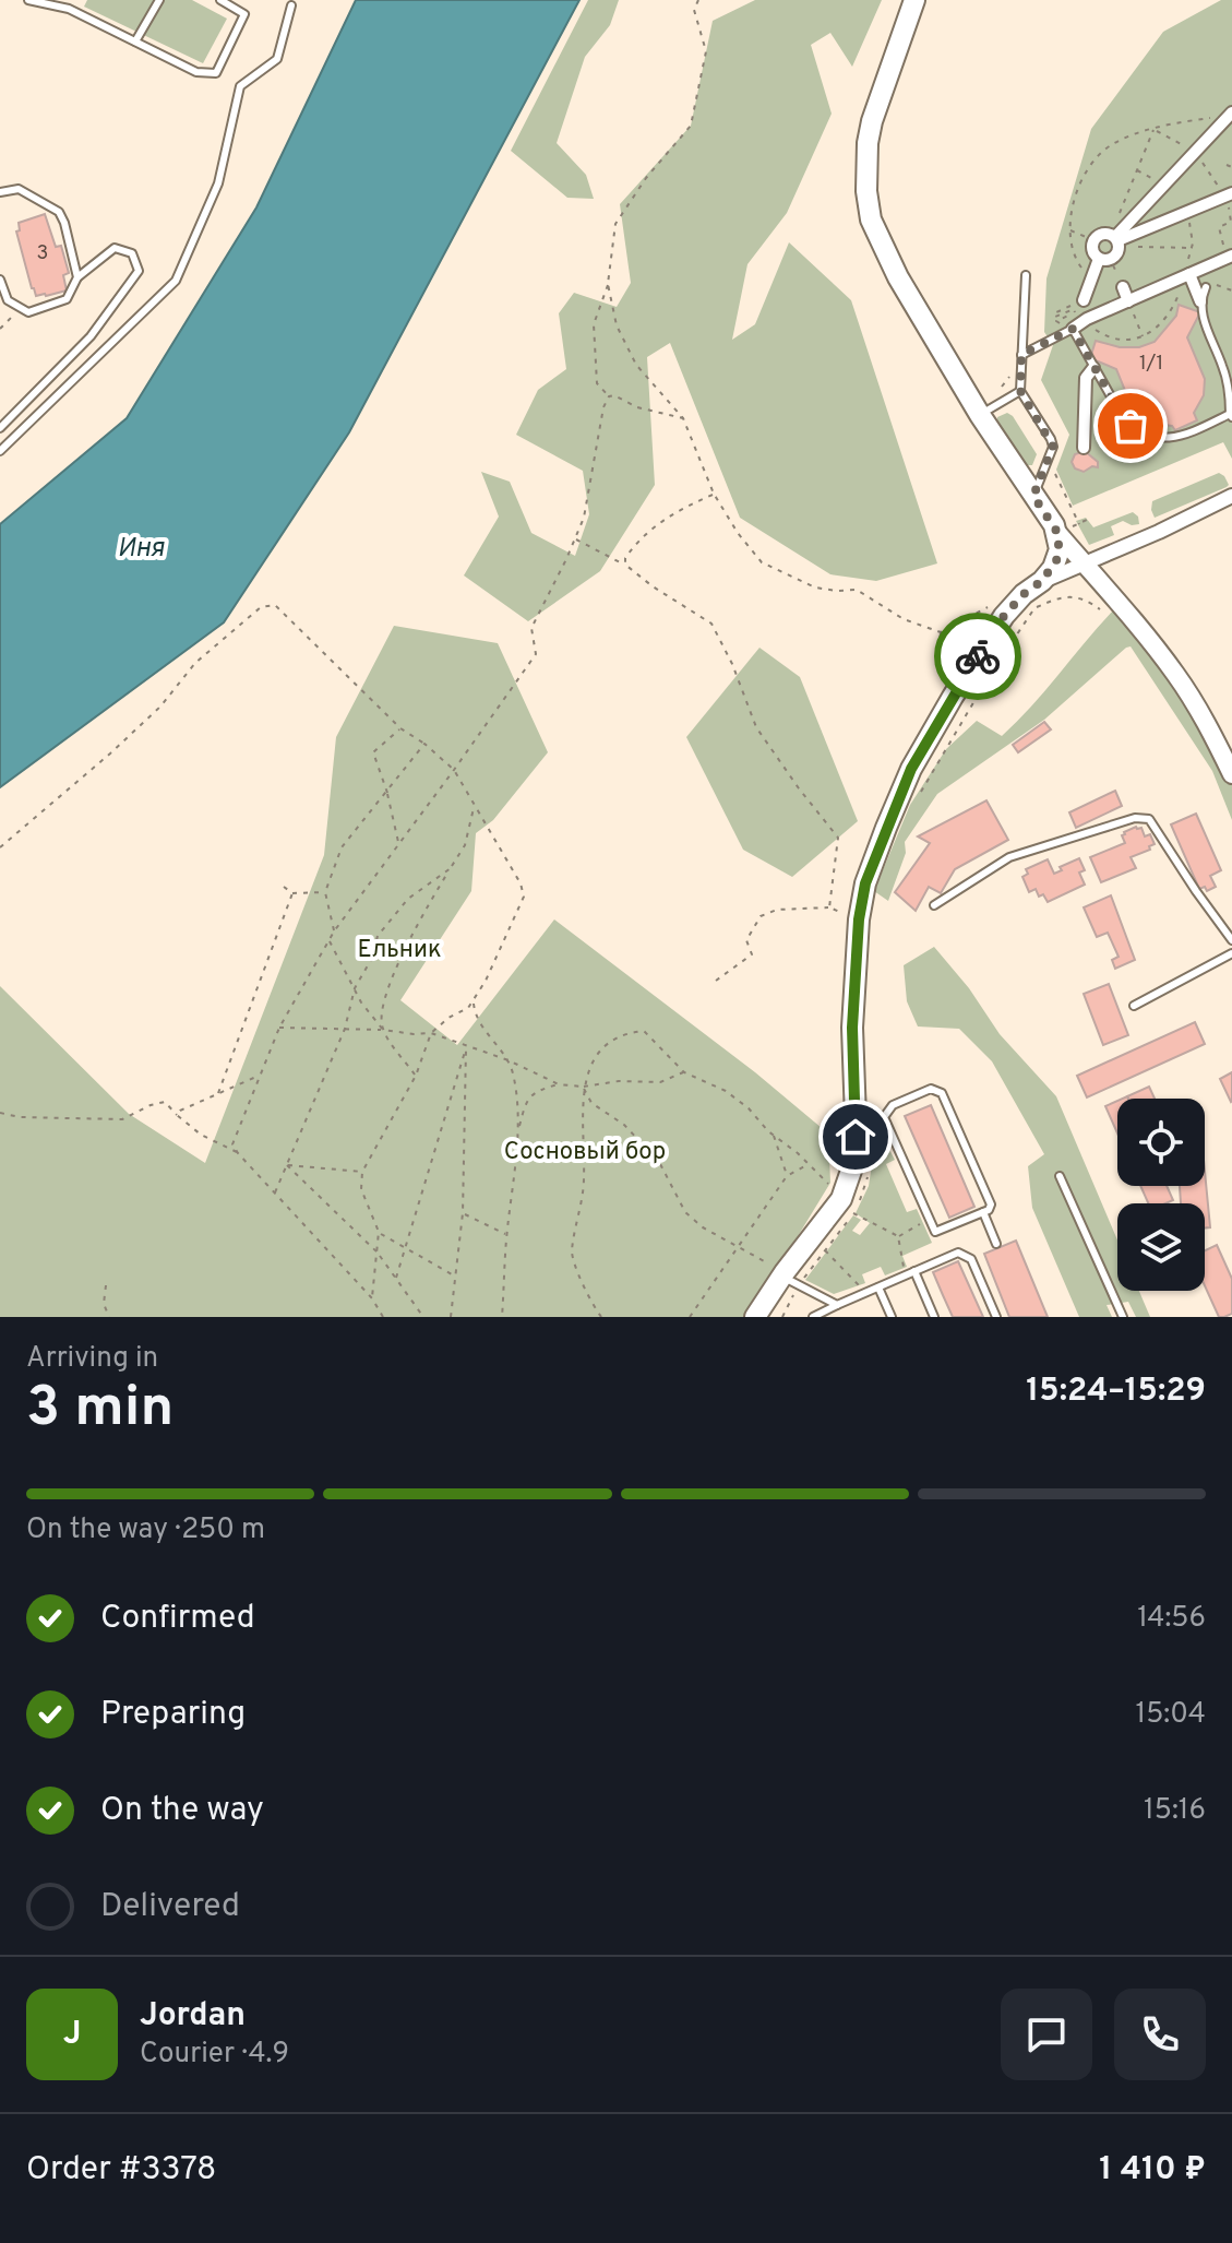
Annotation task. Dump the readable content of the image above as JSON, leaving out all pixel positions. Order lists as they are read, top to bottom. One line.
{"water":["Иня"],"parks":["Ельник","Сосновый бор"],"house_numbers":["3","1/1"],"page":{"heading":["3 min","Arriving in","15:24–15:29"],"panel":["Jordan","Courier · 4.9","Order #3378","1 410 ₽"],"bar":"On the way · 250 m","list":[["Confirmed","14:56"],["Preparing","15:04"],["On the way","15:16"],"Delivered"],"round":"J"}}
